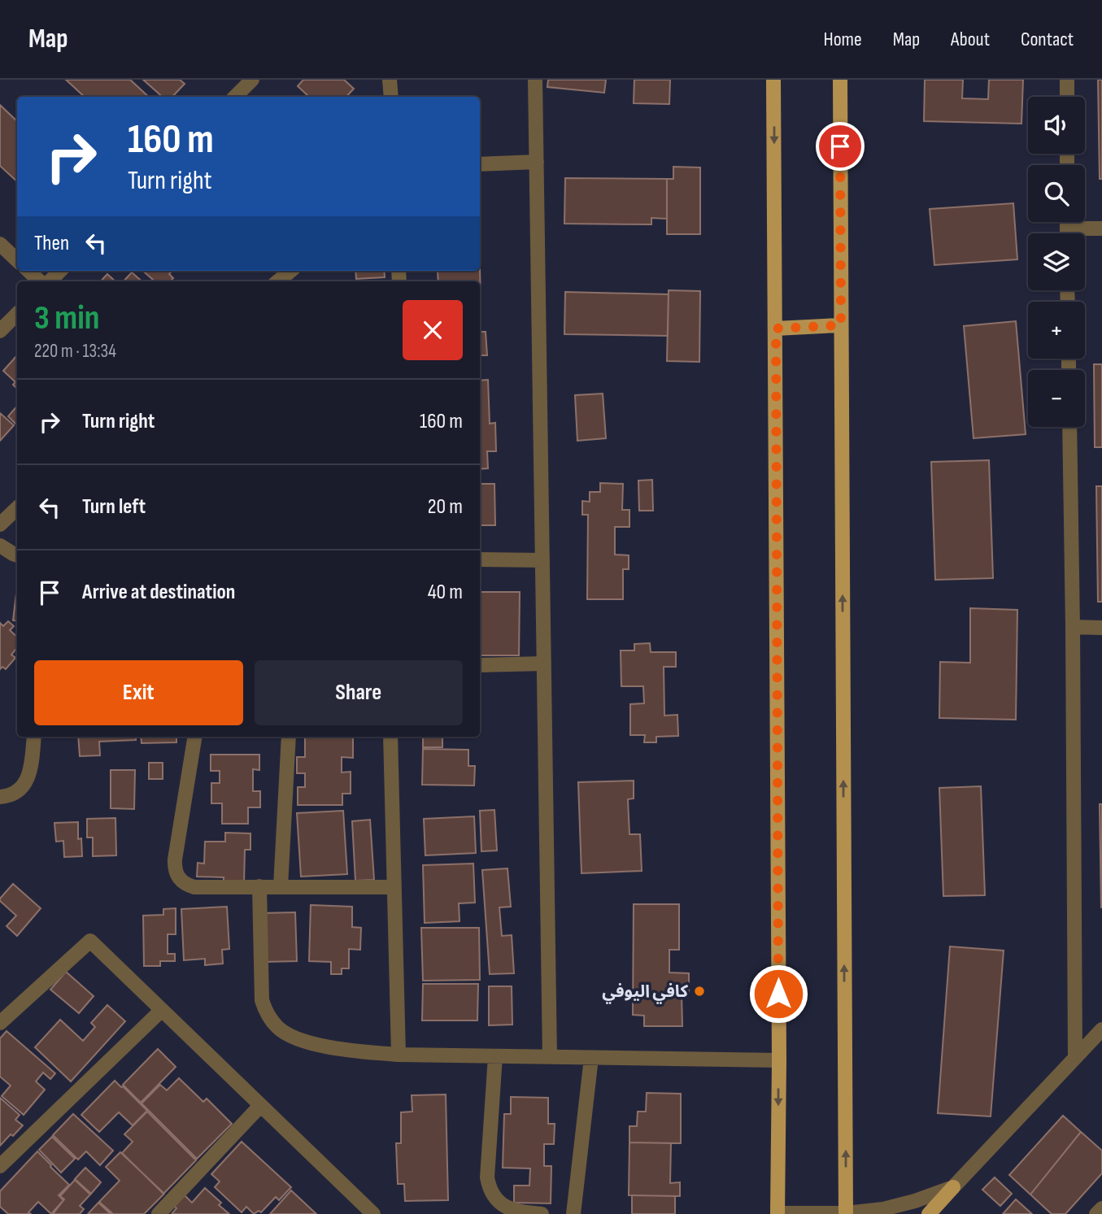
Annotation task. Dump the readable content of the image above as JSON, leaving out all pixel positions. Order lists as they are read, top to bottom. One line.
{"places":["كافي اليوفي"],"page":{"header":"Map","nav":["Home","Map","About","Contact"],"map_buttons":["+","−"],"turn":["160 m","Turn right"],"then":"Then","heading":["3 min","220 m · 13:34"],"list":[{"name":"Turn right","value":"160 m"},{"name":"Turn left","value":"20 m"},{"name":"Arrive at destination","value":"40 m"}],"buttons":["Exit","Share"]}}
